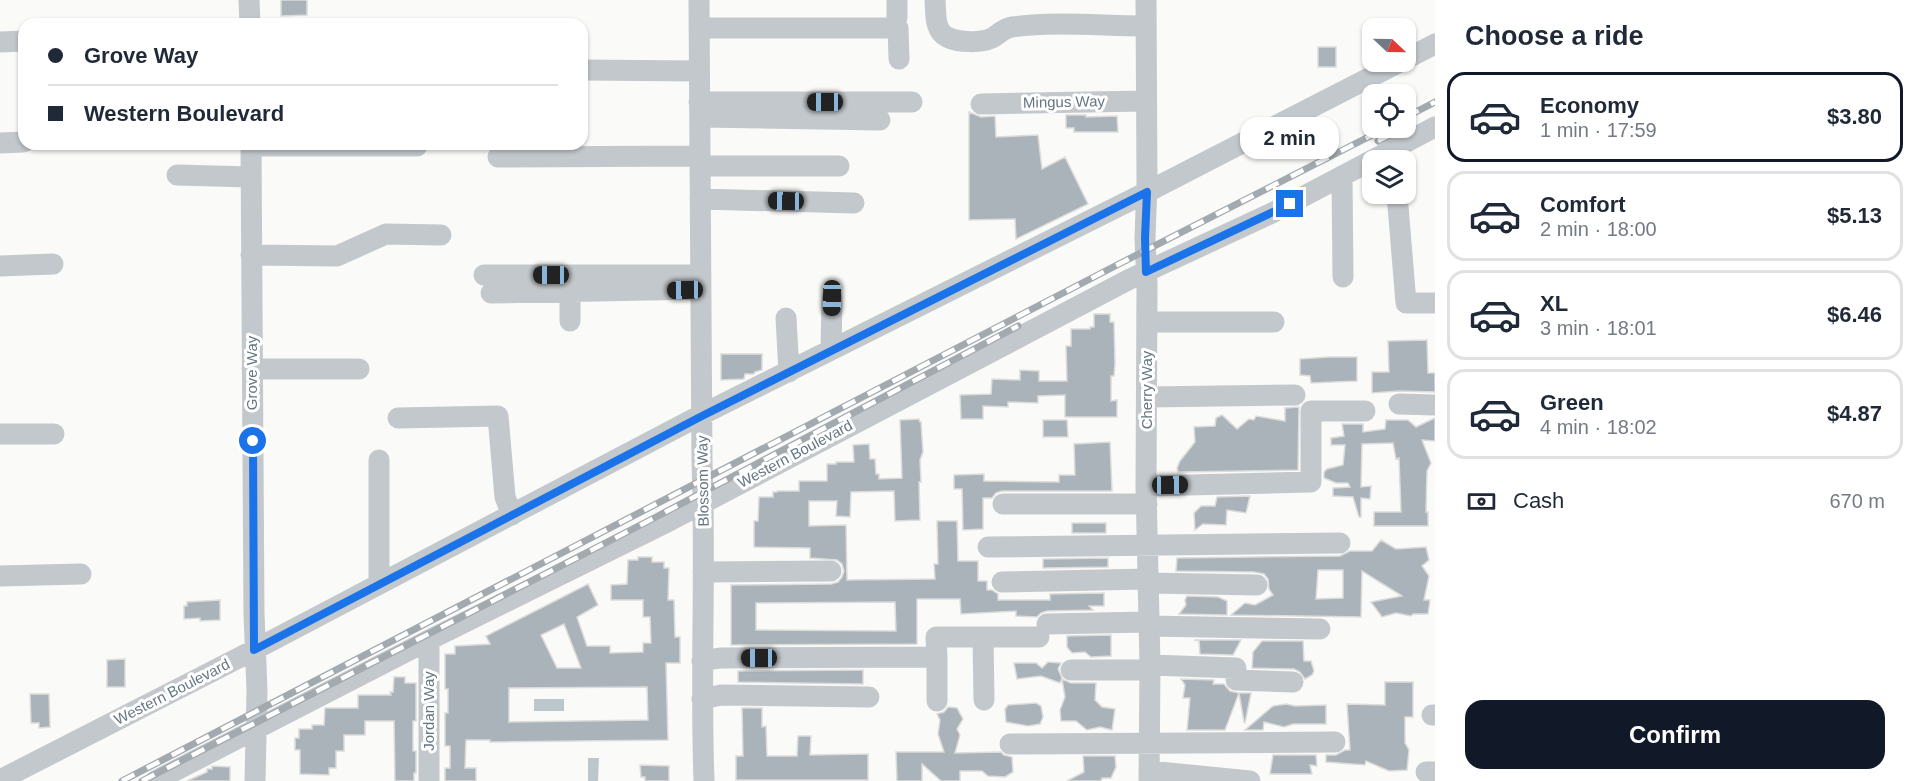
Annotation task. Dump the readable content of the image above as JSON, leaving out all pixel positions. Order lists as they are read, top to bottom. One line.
{"streets":{"street":["Mingus Way","Grove Way","Cherry Way","Western Boulevard","Blossom Way","Jordan Way"]},"crossings":[["Mingus Way","Cherry Way"],["Grove Way","Western Boulevard"],["Cherry Way","Western Boulevard"],["Western Boulevard","Blossom Way"],["Western Boulevard","Jordan Way"]],"north":"right","page":{"heading":"Choose a ride","banner":["Grove Way","Western Boulevard"],"list":[{"name":"Economy","note":"1 min · 17:59","value":"$3.80"},{"name":"Comfort","note":"2 min · 18:00","value":"$5.13"},{"name":"XL","note":"3 min · 18:01","value":"$6.46"},{"name":"Green","note":"4 min · 18:02","value":"$4.87"}],"bubble":"2 min","pay":["Cash","670 m"],"buttons":"Confirm"}}
